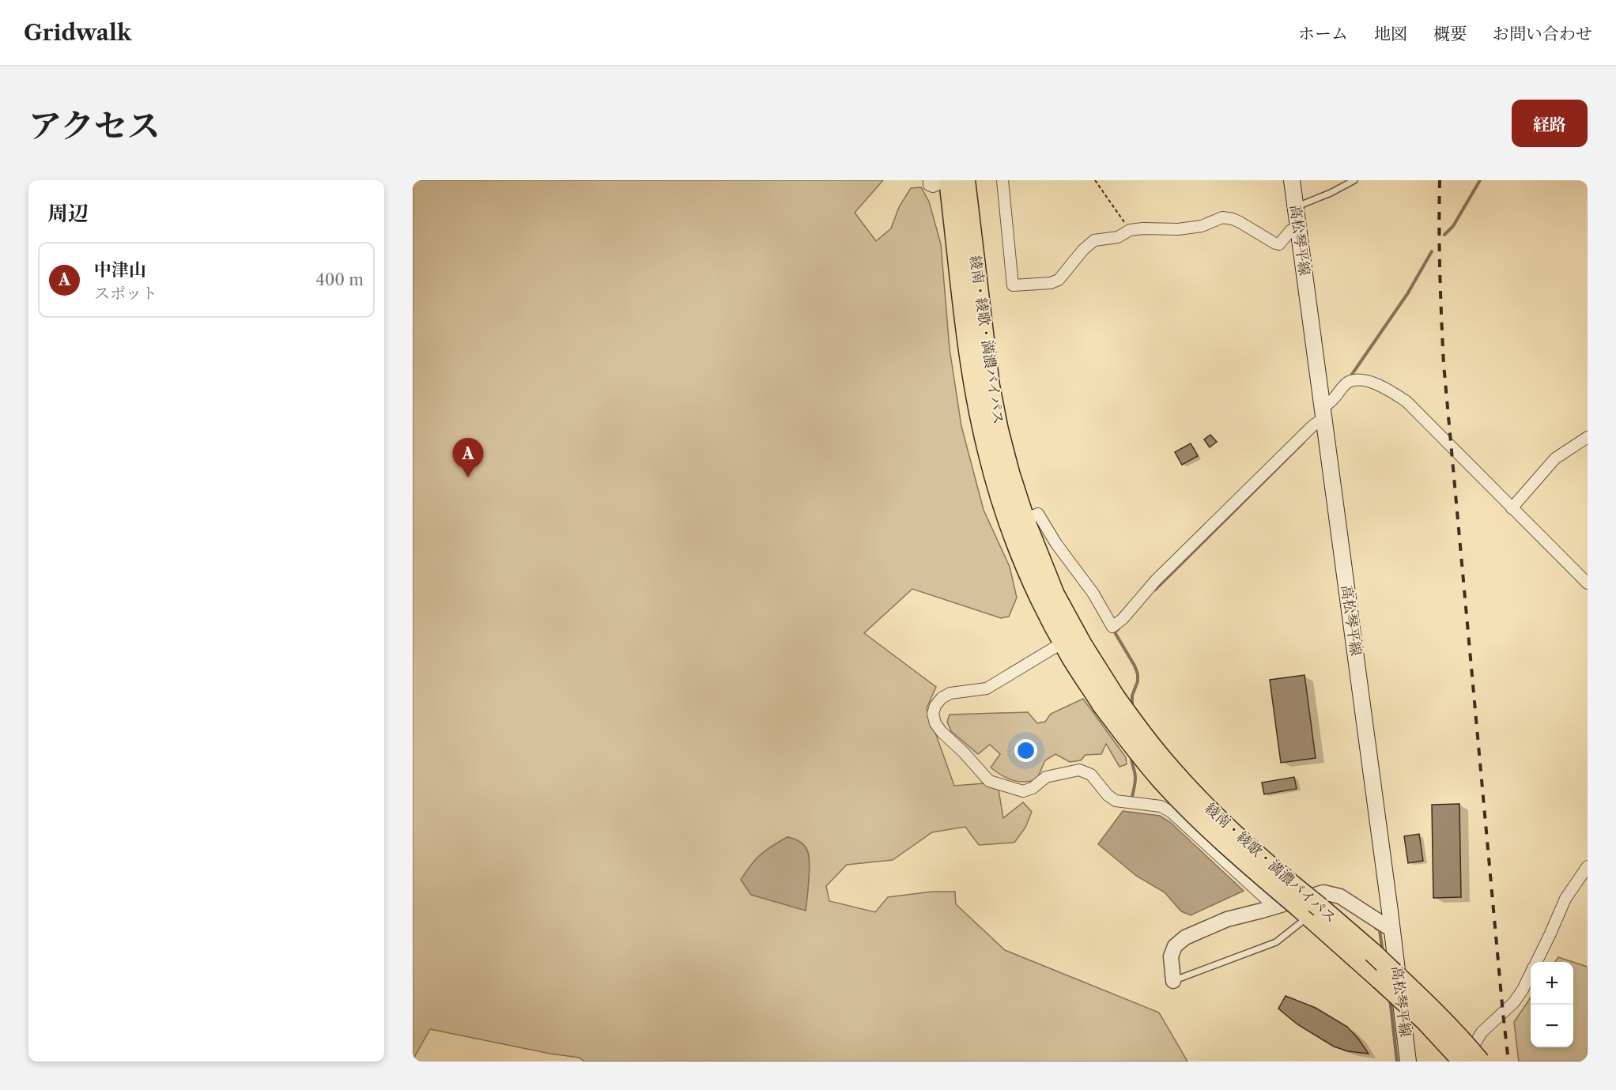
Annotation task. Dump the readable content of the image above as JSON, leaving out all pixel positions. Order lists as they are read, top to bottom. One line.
{"streets":{"highway":["綾南・綾歌・満濃バイパス"],"main road":["高松琴平線"]},"page":{"header":"Gridwalk","nav":["ホーム","地図","概要","お問い合わせ"],"title":"アクセス","buttons":"経路","heading":"周辺","list":[{"mark":"A","name":"中津山","note":"スポット","value":"400 m"}],"pins":"A","map_buttons":["+","−"]}}
